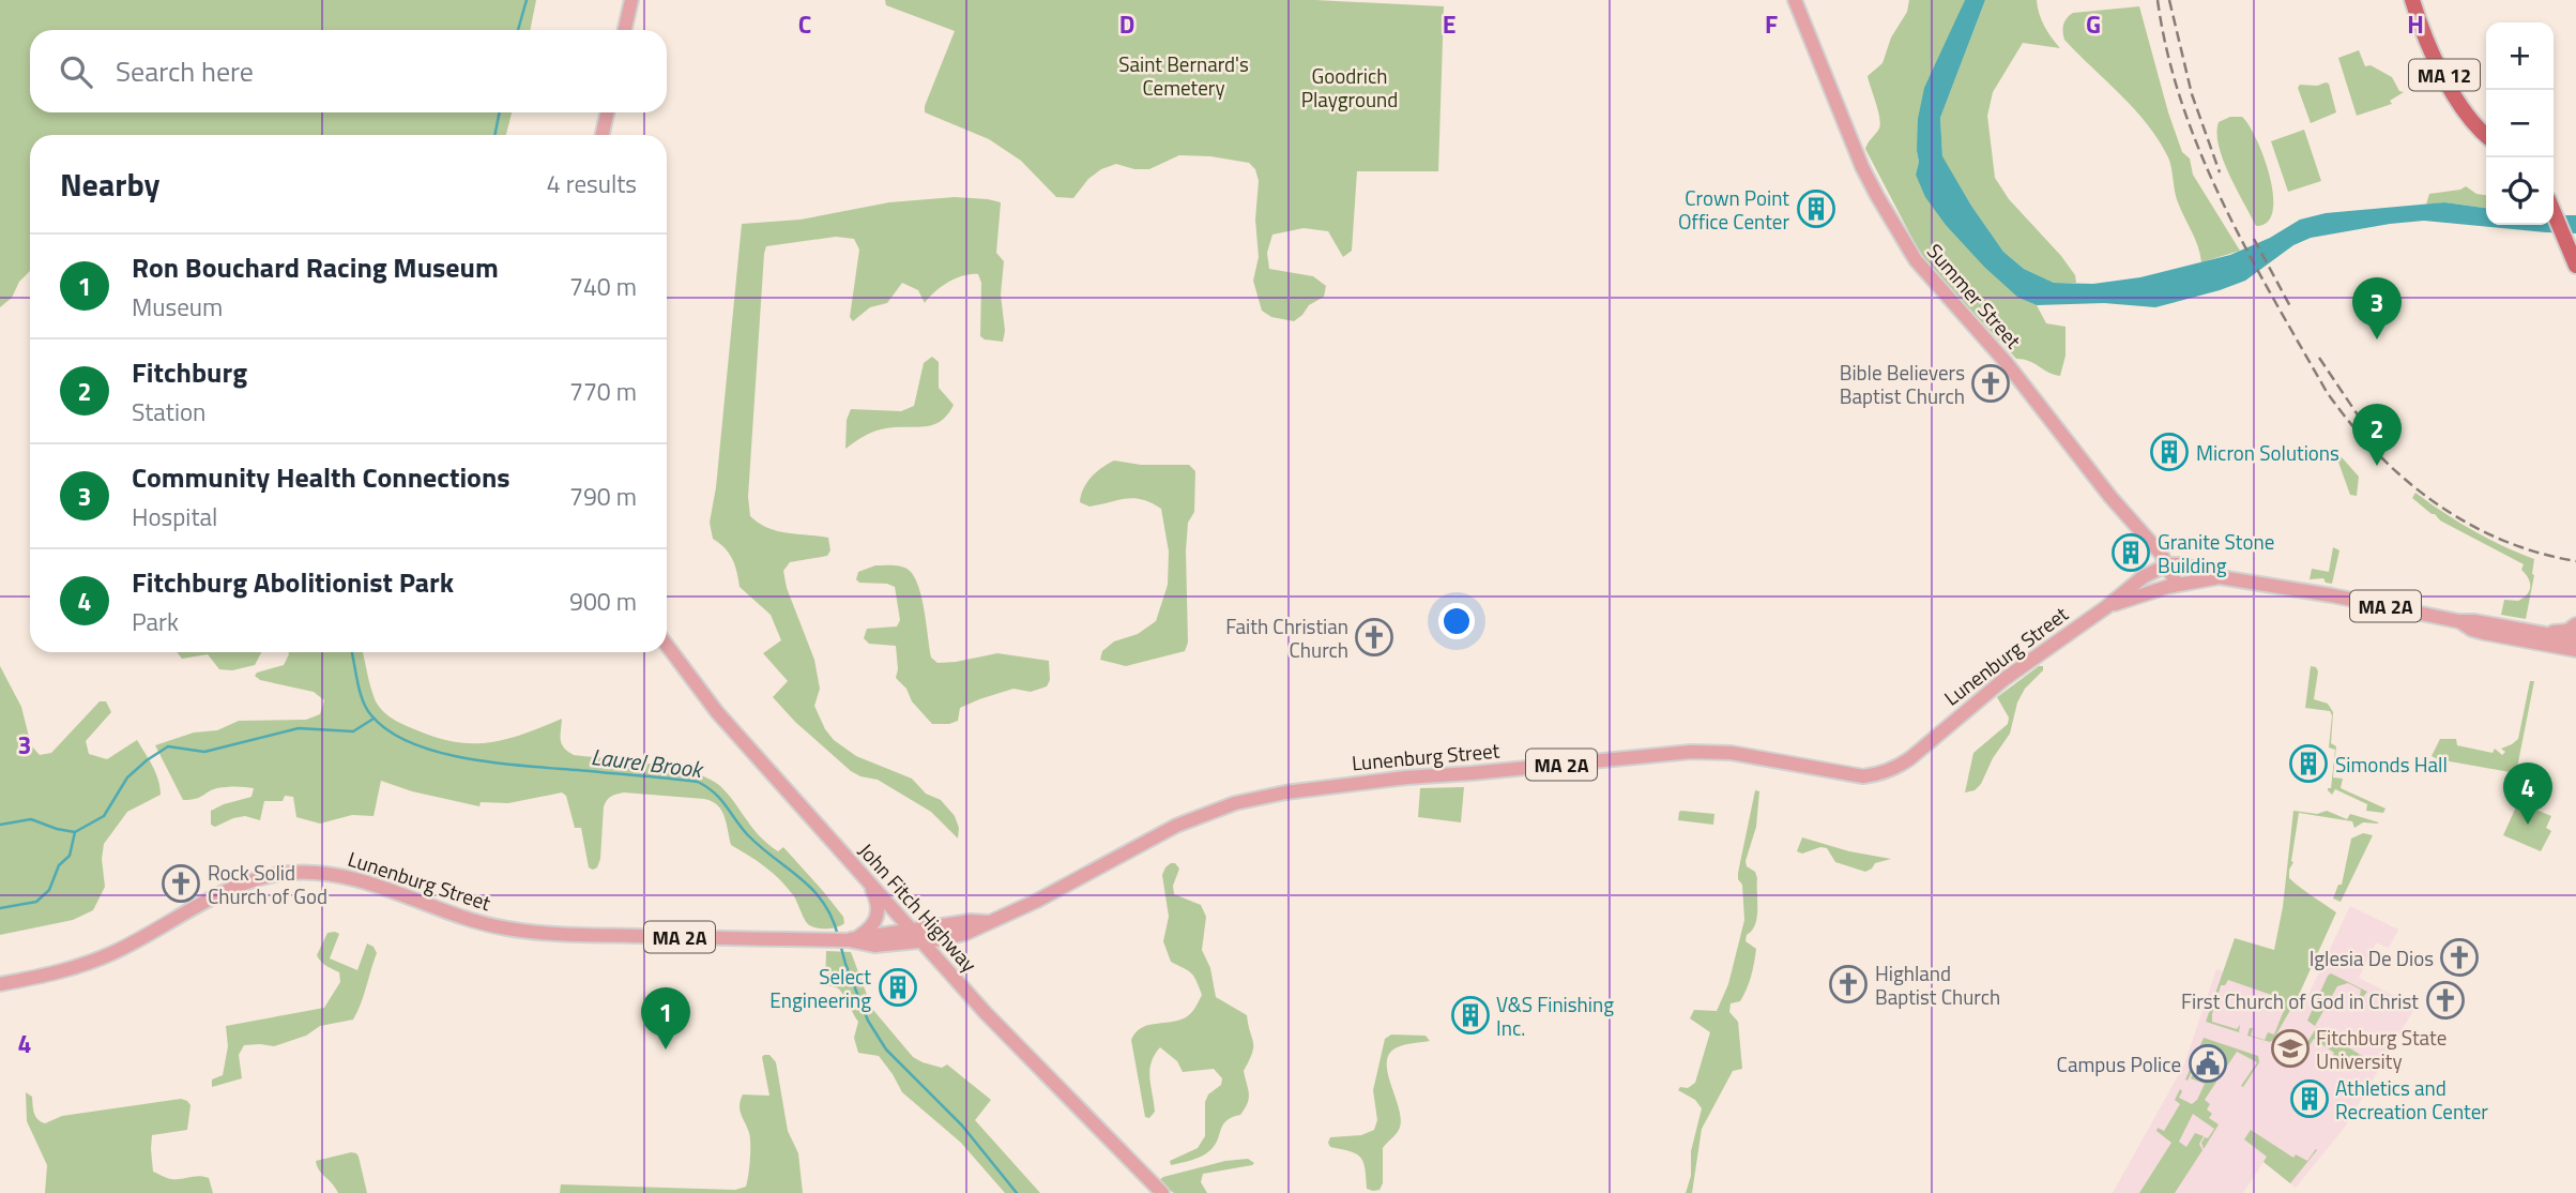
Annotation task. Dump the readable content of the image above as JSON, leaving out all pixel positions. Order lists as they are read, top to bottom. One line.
{"streets":{"highway":["MA 12"],"main road":["Summer Street","MA 2A","Lunenburg Street","John Fitch Highway"]},"crossings":[["Summer Street","MA 2A"],["Summer Street","Lunenburg Street"],["MA 2A","Lunenburg Street"],["Lunenburg Street","John Fitch Highway"]],"water":["Laurel Brook"],"parks":["Saint Bernard's Cemetery","Goodrich Playground"],"places":{"building":["Crown Point Office Center","Micron Solutions","Granite Stone Building","Simonds Hall","Select Engineering","V&S Finishing Inc.","Athletics and Recreation Center"],"church":["Bible Believers Baptist Church","Faith Christian Church","Rock Solid Church of God","Iglesia De Dios","Highland Baptist Church","First Church of God in Christ"],"school or university":["Fitchburg State University"],"public building":["Campus Police"]},"page":{"map_buttons":["+","−"],"search":"Search here","heading":["Nearby","4 results"],"list":[{"mark":"1","name":"Ron Bouchard Racing Museum","note":"Museum","value":"740 m"},{"mark":"2","name":"Fitchburg","note":"Station","value":"770 m"},{"mark":"3","name":"Community Health Connections","note":"Hospital","value":"790 m"},{"mark":"4","name":"Fitchburg Abolitionist Park","note":"Park","value":"900 m"}],"pins":["3","2","4","1"]},"grid":{"columns":["C","D","E","F","G","H"],"rows":["3","4"]}}
